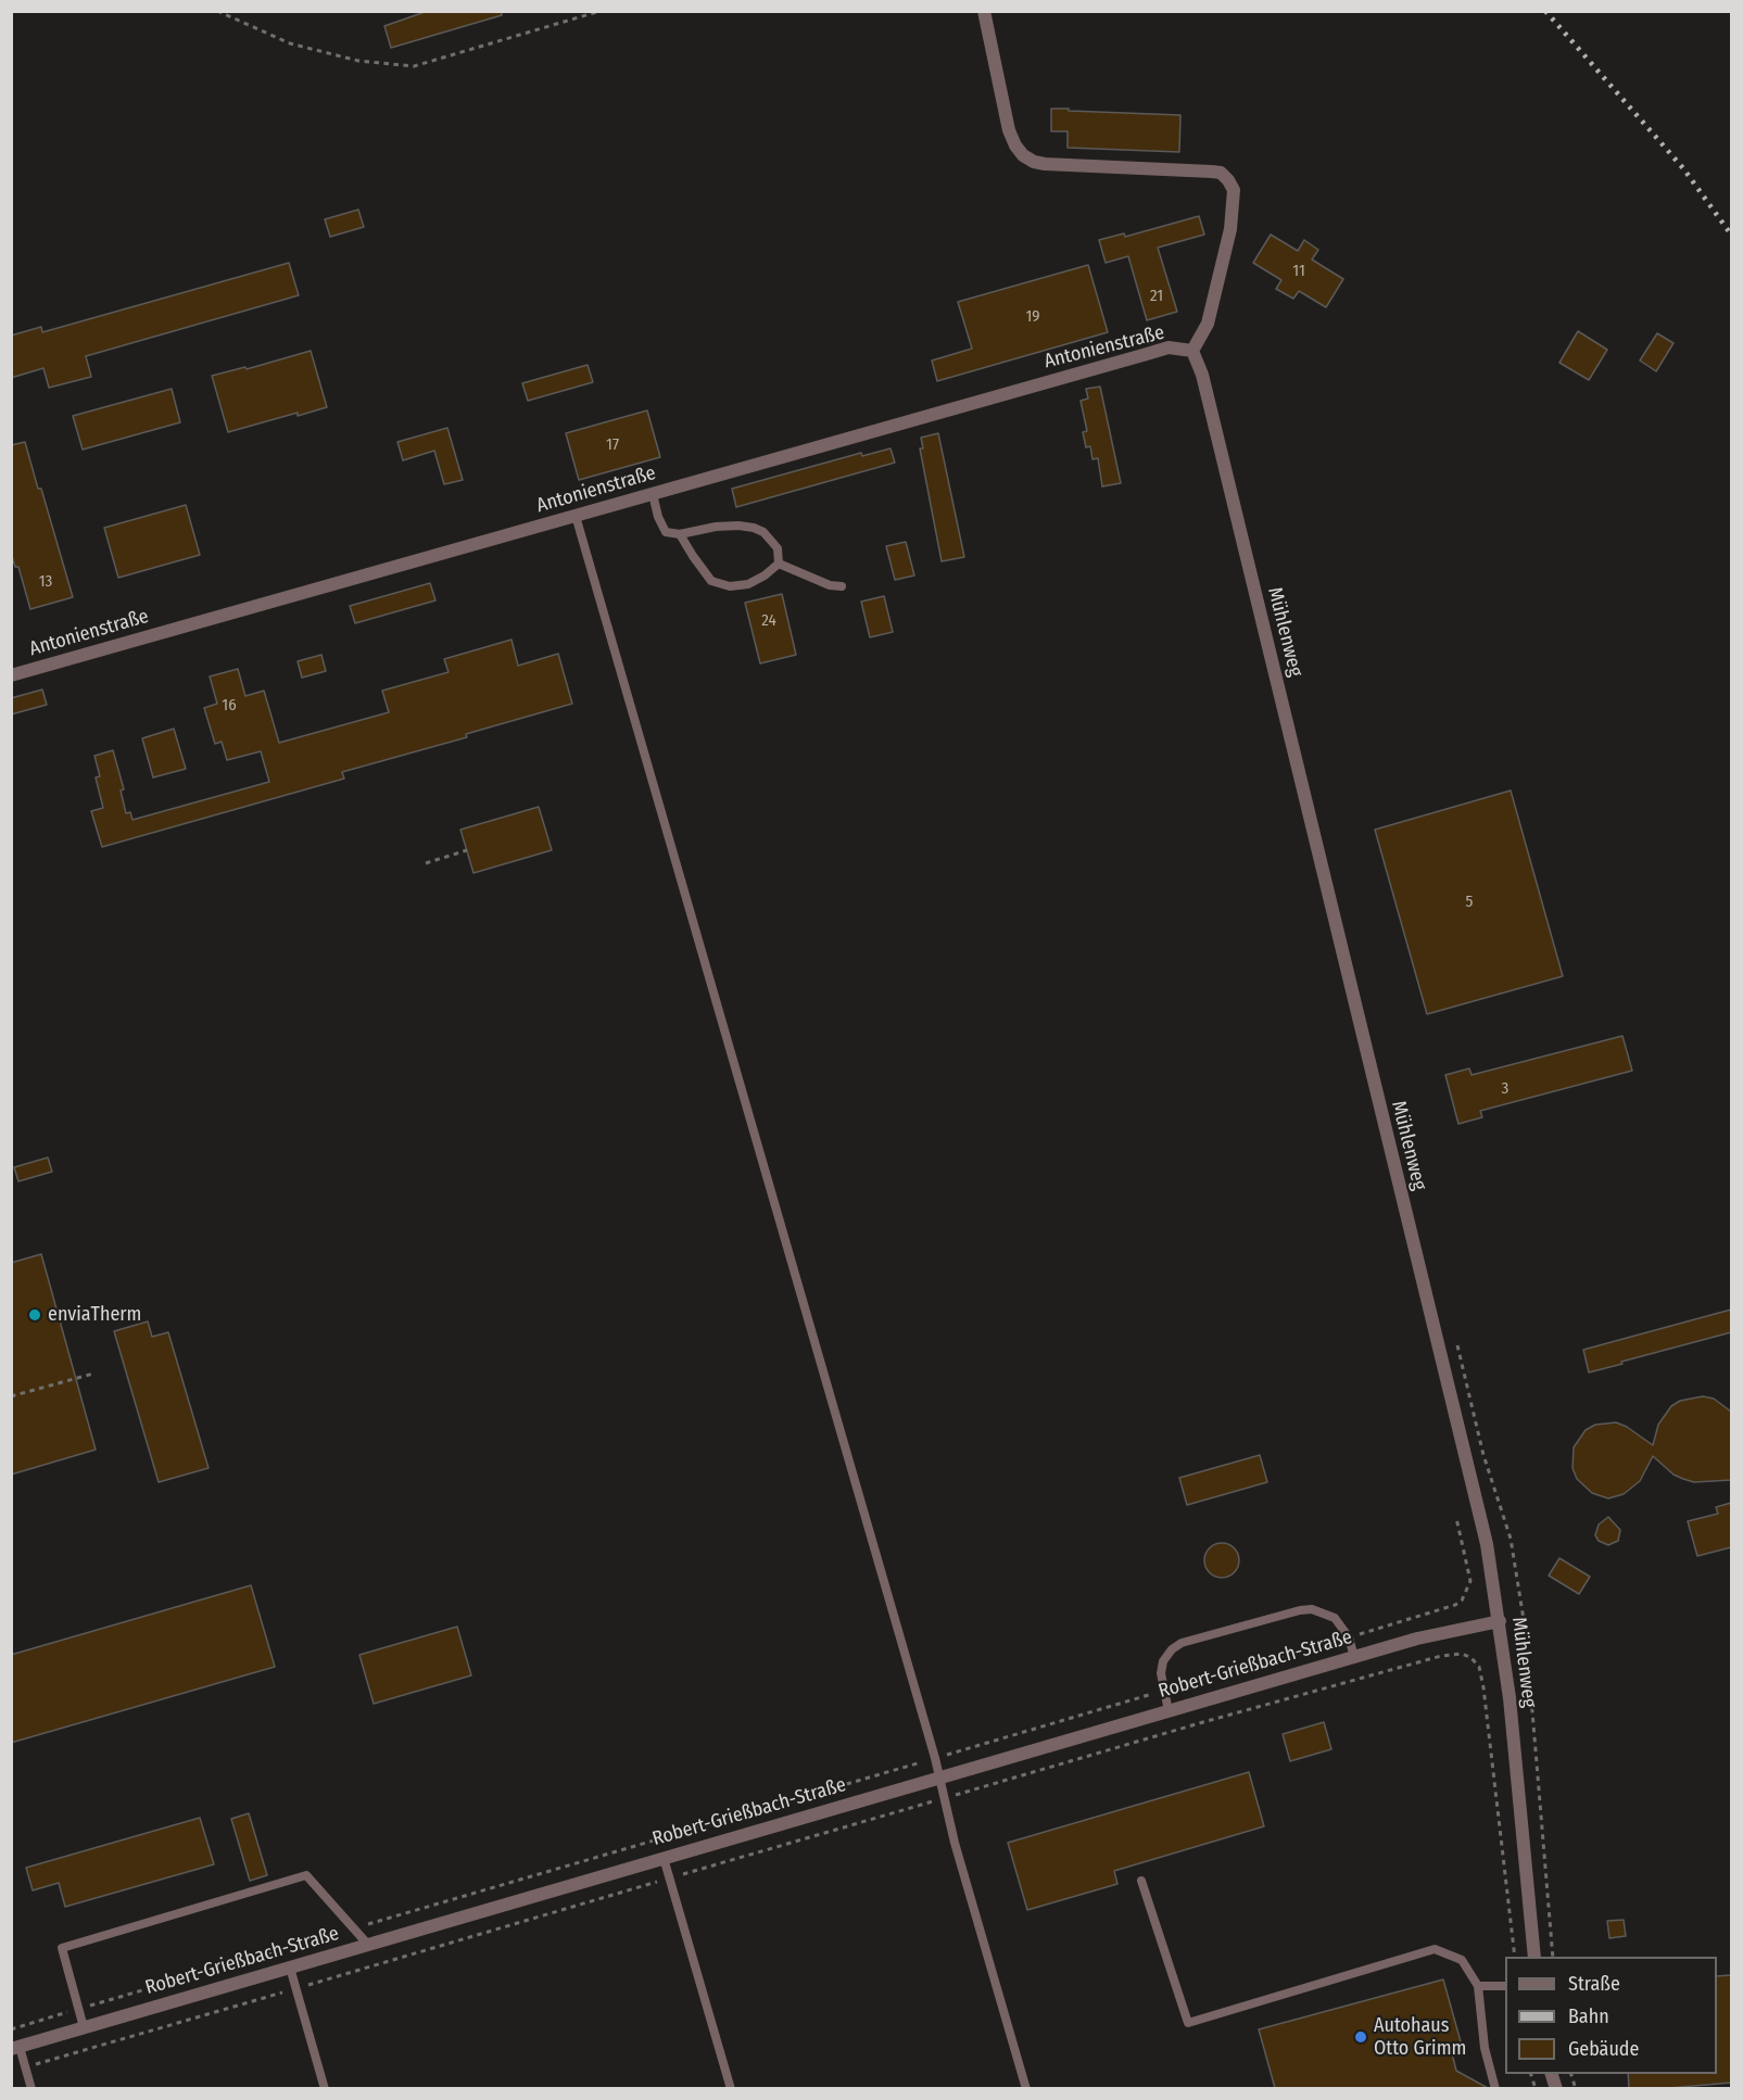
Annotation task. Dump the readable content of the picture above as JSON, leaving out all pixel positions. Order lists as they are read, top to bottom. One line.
{"streets":{"street":["Antonienstraße","Mühlenweg","Robert-Grießbach-Straße"]},"crossings":[["Antonienstraße","Mühlenweg"],["Mühlenweg","Robert-Grießbach-Straße"]],"places":["enviaTherm","Autohaus Otto Grimm"],"house_numbers":["11","21","19","17","13","24","16","5","3"],"legend":["Straße","Bahn","Gebäude"]}
